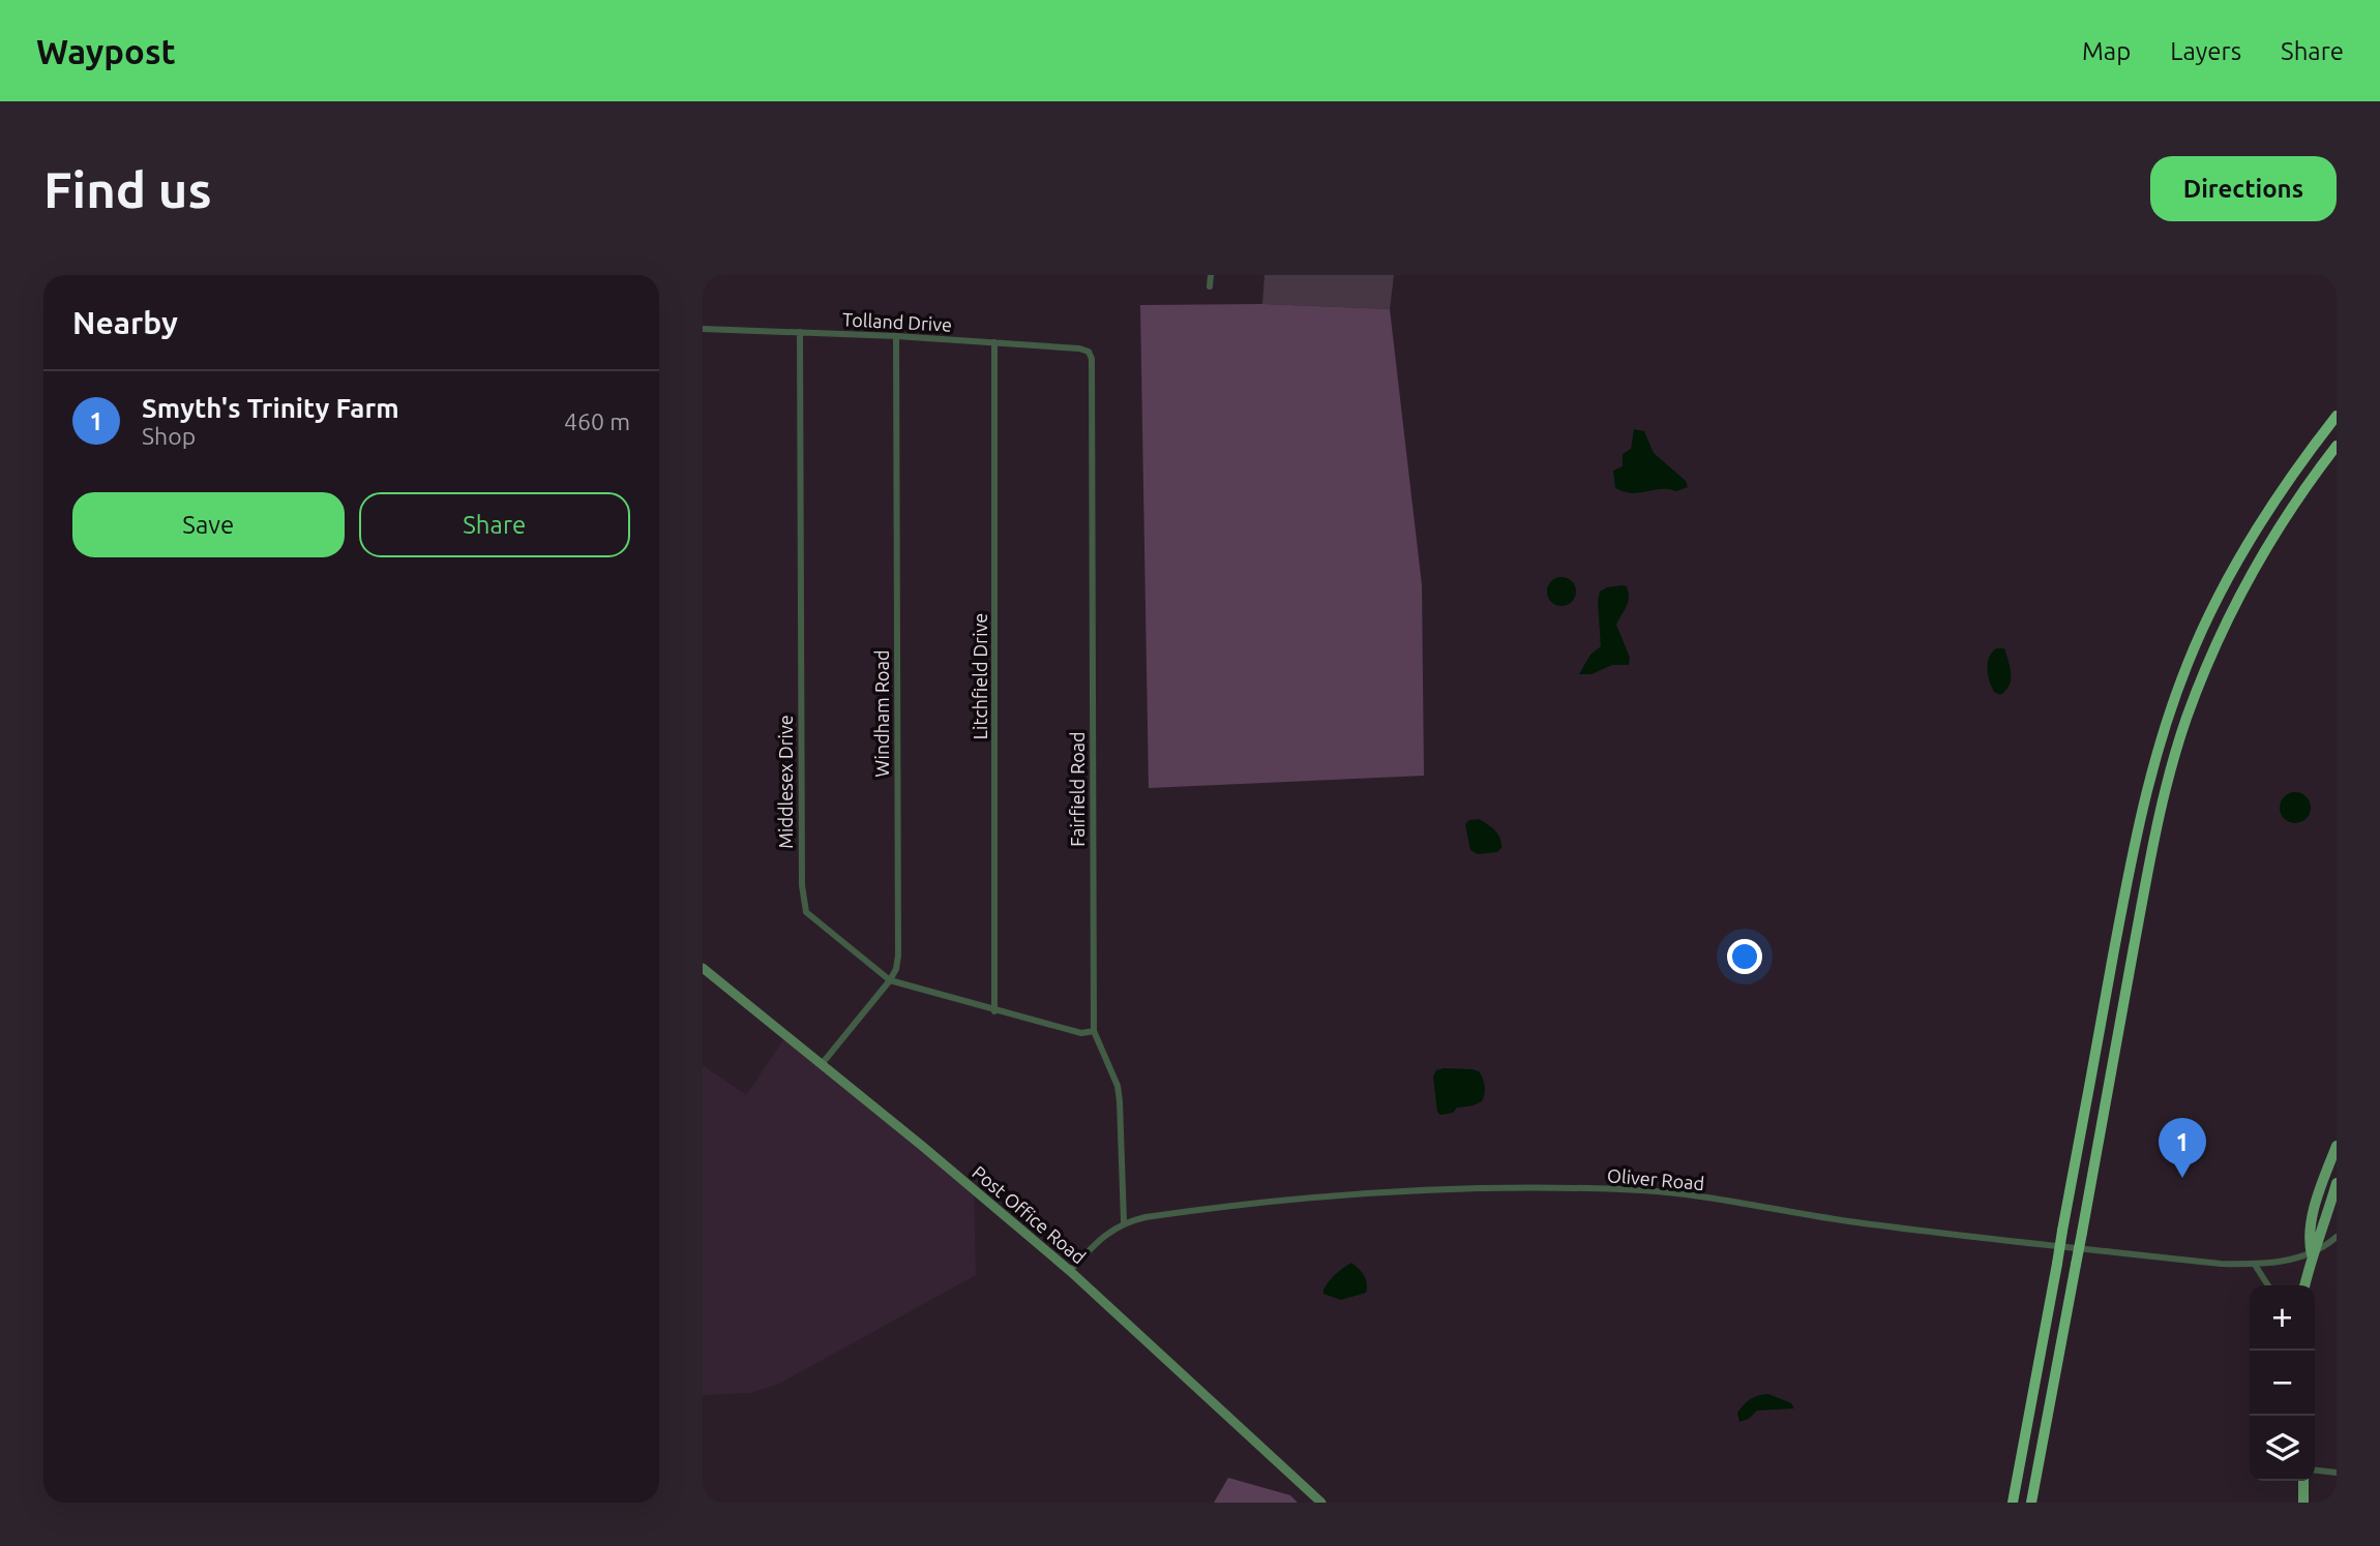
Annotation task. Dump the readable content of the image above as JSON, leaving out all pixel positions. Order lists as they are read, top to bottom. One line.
{"streets":{"street":["Tolland Drive","Litchfield Drive","Windham Road","Middlesex Drive","Fairfield Road","Oliver Road","Post Office Road"]},"crossings":[["Tolland Drive","Litchfield Drive"],["Tolland Drive","Windham Road"],["Tolland Drive","Middlesex Drive"],["Tolland Drive","Fairfield Road"],["Litchfield Drive","Middlesex Drive"],["Windham Road","Middlesex Drive"],["Windham Road","Post Office Road"],["Middlesex Drive","Fairfield Road"],["Fairfield Road","Oliver Road"],["Oliver Road","Post Office Road"]],"page":{"header":"Waypost","nav":["Map","Layers","Share"],"buttons":["Directions",["Save","Share"]],"title":"Find us","heading":"Nearby","list":[{"mark":"1","name":"Smyth's Trinity Farm","note":"Shop","value":"460 m"}],"pins":"1","map_buttons":["+","−"]}}
